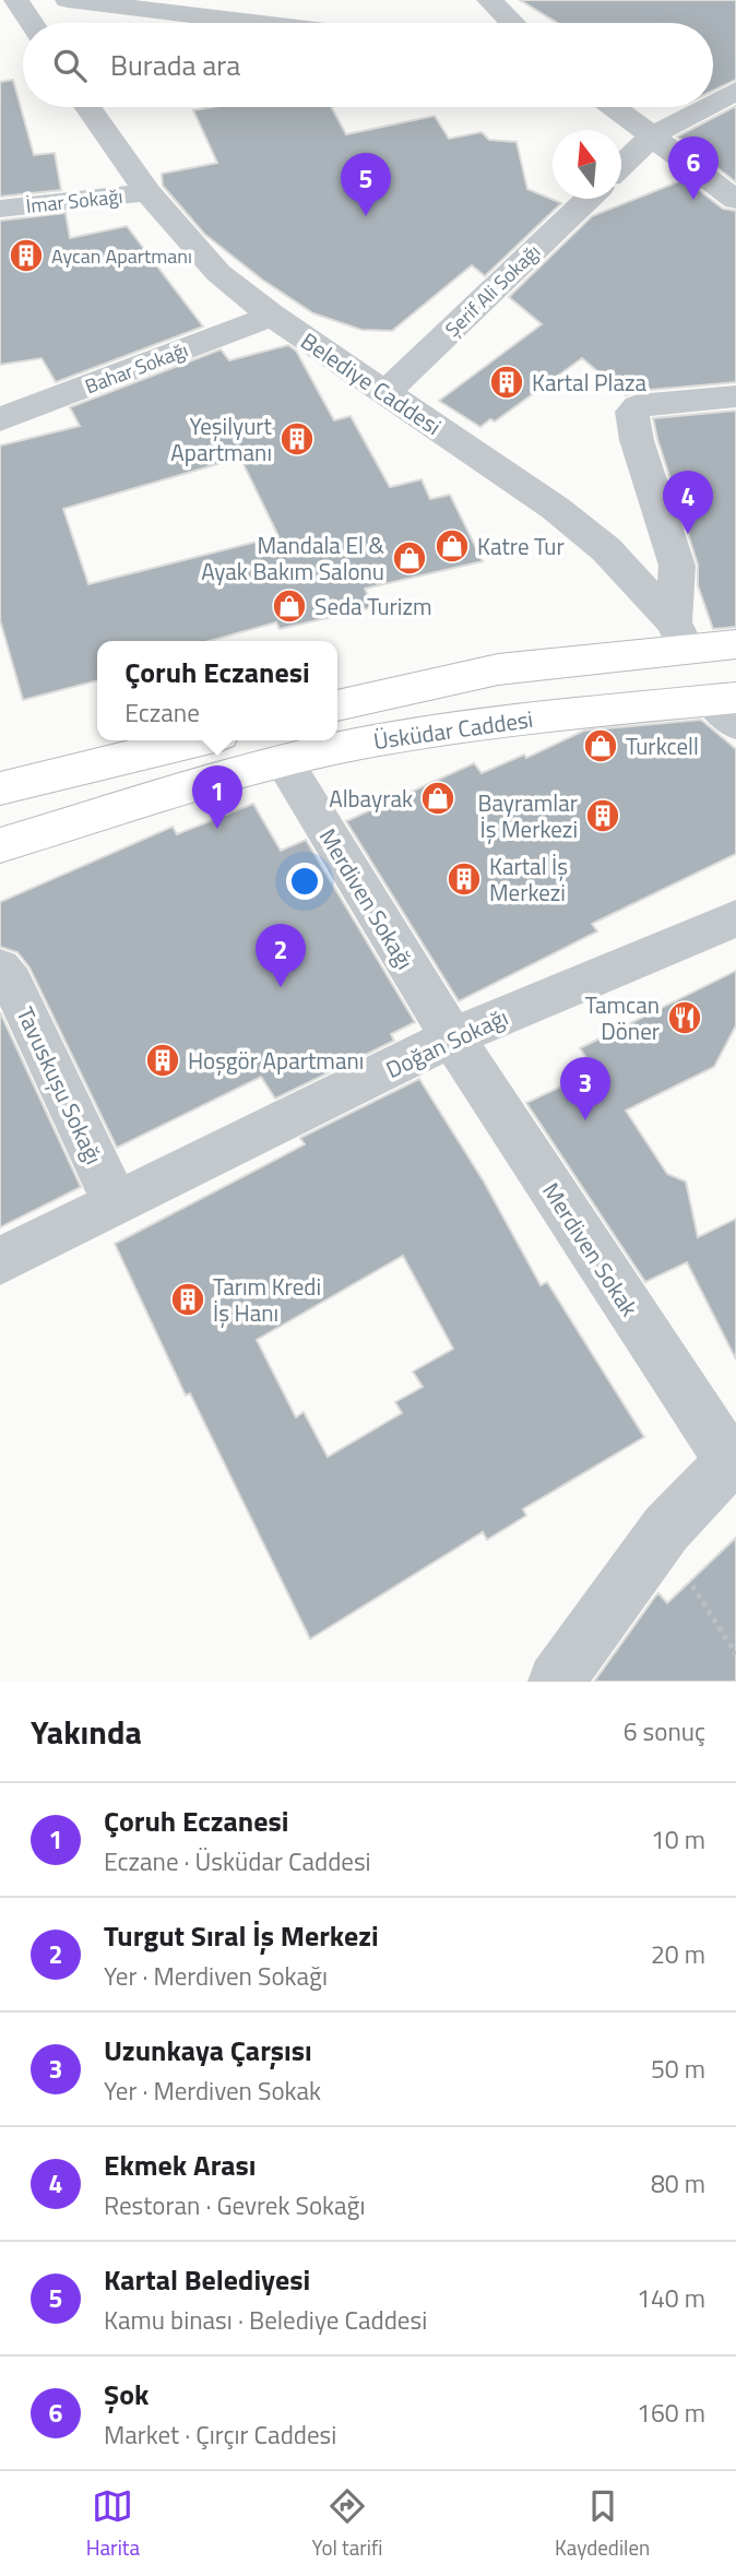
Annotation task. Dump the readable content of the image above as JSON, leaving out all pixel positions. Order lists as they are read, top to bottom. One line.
{"streets":{"main road":["Üsküdar Caddesi"],"street":["İmar Sokağı","Şerif Ali Sokağı","Bahar Sokağı","Belediye Caddesi","Merdiven Sokağı","Doğan Sokağı","Tavuskuşu Sokağı","Merdiven Sokak"]},"crossings":[["İmar Sokağı","Belediye Caddesi"],["Şerif Ali Sokağı","Belediye Caddesi"],["Bahar Sokağı","Belediye Caddesi"],["Belediye Caddesi","Üsküdar Caddesi"],["Üsküdar Caddesi","Merdiven Sokağı"],["Merdiven Sokağı","Doğan Sokağı"],["Merdiven Sokağı","Merdiven Sokak"],["Doğan Sokağı","Tavuskuşu Sokağı"],["Doğan Sokağı","Merdiven Sokak"]],"places":{"building":["Aycan Apartmanı","Kartal Plaza","Yeşilyurt Apartmanı","Bayramlar İş Merkezi","Kartal İş Merkezi","Hoşgör Apartmanı","Tarım Kredi İş Hanı"],"shop":["Katre Tur","Mandala El & Ayak Bakım Salonu","Seda Turizm","Turkcell","Albayrak"],"restaurant":["Tamcan Döner"]},"north":"top","page":{"search":"Burada ara","pins":["6","5","4","1","2","3"],"popup":["Çoruh Eczanesi","Eczane"],"heading":["Yakında","6 sonuç"],"list":[{"mark":"1","name":"Çoruh Eczanesi","note":"Eczane · Üsküdar Caddesi","value":"10 m"},{"mark":"2","name":"Turgut Sıral İş Merkezi","note":"Yer · Merdiven Sokağı","value":"20 m"},{"mark":"3","name":"Uzunkaya Çarşısı","note":"Yer · Merdiven Sokak","value":"50 m"},{"mark":"4","name":"Ekmek Arası","note":"Restoran · Gevrek Sokağı","value":"80 m"},{"mark":"5","name":"Kartal Belediyesi","note":"Kamu binası · Belediye Caddesi","value":"140 m"},{"mark":"6","name":"Şok","note":"Market · Çırçır Caddesi","value":"160 m"}],"nav":["Harita","Yol tarifi","Kaydedilen"]}}
